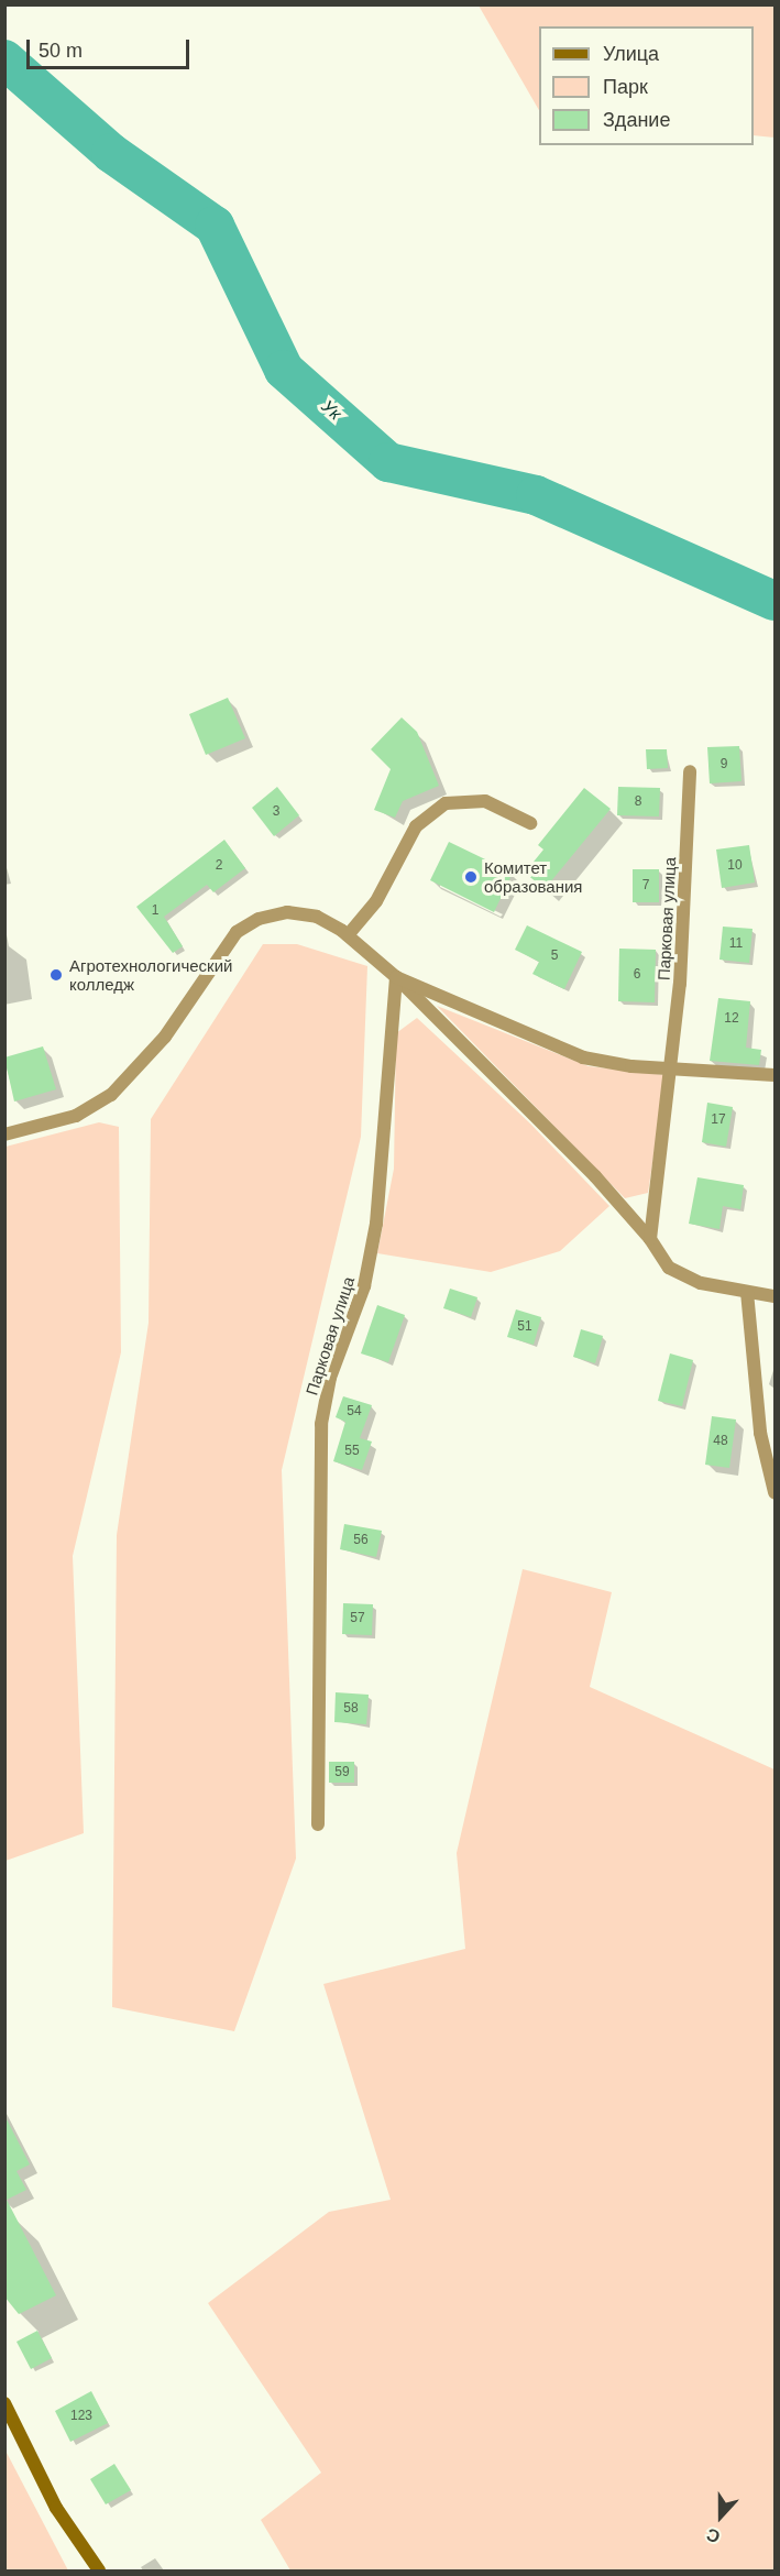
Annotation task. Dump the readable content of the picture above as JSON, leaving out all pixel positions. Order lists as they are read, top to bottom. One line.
{"streets":{"street":["Парковая улица"]},"water":["Ук"],"places":["Комитет образования","Агротехнологический колледж"],"house_numbers":["9","8","3","2","10","7","1","11","5","6","12","17","51","54","48","55","56","57","58","59","123"],"legend":["Улица","Парк","Здание"],"scale_bar":"50 m","north":"bottom"}
